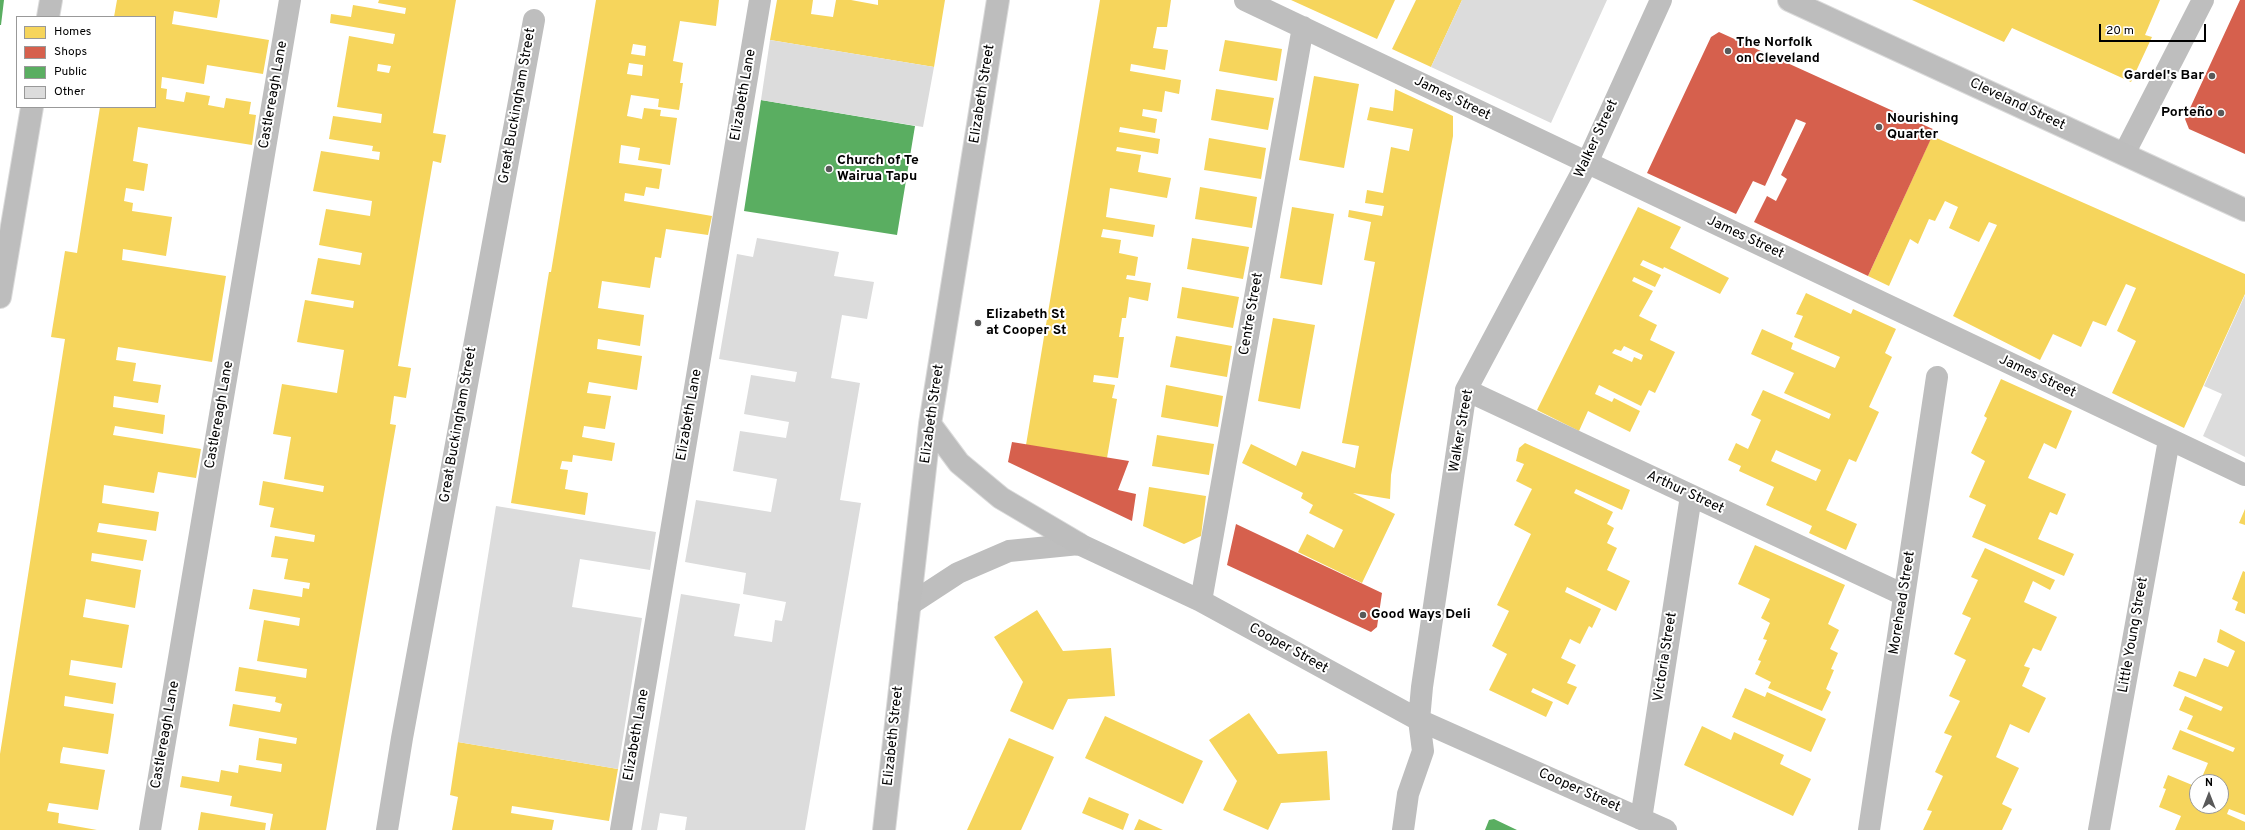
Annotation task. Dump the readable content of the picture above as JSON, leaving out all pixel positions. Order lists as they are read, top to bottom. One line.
{"streets":{"main road":["Elizabeth Street","Cleveland Street"],"street":["Castlereagh Lane","Elizabeth Lane","James Street","Great Buckingham Street","Walker Street","Centre Street","Arthur Street","Morehead Street","Little Young Street","Cooper Street","Victoria Street"]},"crossings":[["James Street","Walker Street"],["James Street","Centre Street"],["James Street","Little Young Street"],["Walker Street","Arthur Street"],["Walker Street","Cooper Street"],["Centre Street","Cooper Street"],["Arthur Street","Morehead Street"],["Arthur Street","Victoria Street"],["Cooper Street","Victoria Street"]],"places":["The Norfolk on Cleveland","Gardel's Bar","Porteño","Nourishing Quarter","Church of Te Wairua Tapu","Elizabeth St at Cooper St","Good Ways Deli"],"legend":["Homes","Shops","Public","Other"],"scale_bar":"20 m","north":"top"}
